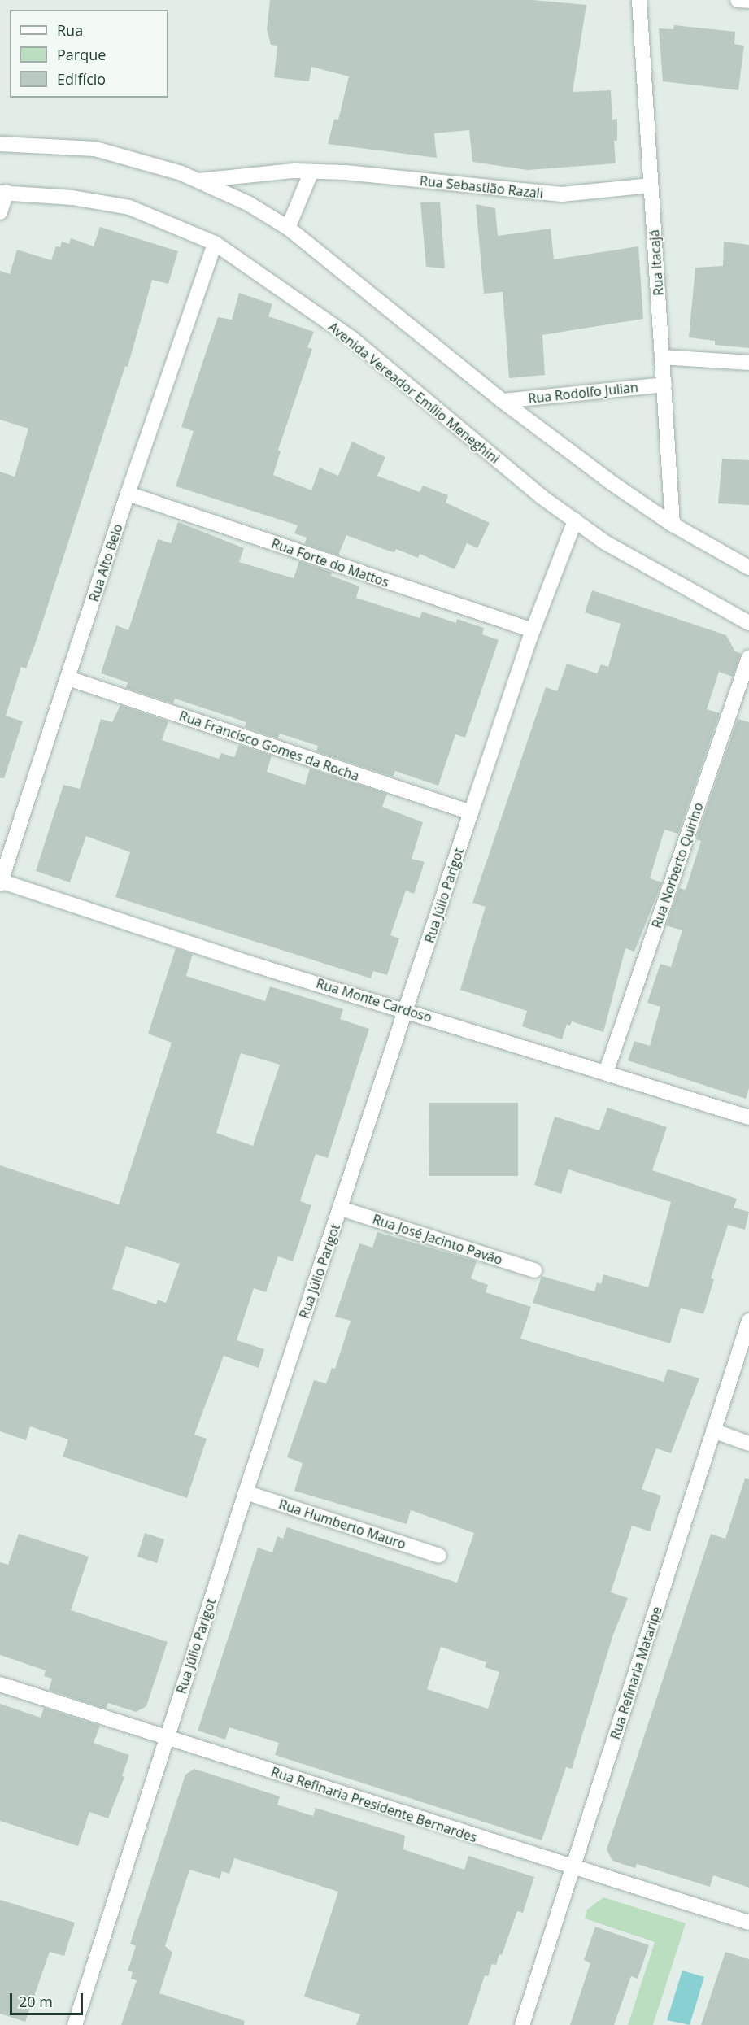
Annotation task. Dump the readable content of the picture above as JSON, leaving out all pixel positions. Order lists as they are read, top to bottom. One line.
{"streets":{"street":["Rua Sebastião Razali","Rua Itacajá","Avenida Vereador Emílio Meneghini","Rua Rodolfo Julian","Rua Alto Belo","Rua Forte do Mattos","Rua Francisco Gomes da Rocha","Rua Norberto Quirino","Rua Júlio Parigot","Rua Monte Cardoso","Rua José Jacinto Pavão","Rua Humberto Mauro","Rua Refinaria Mataripe","Rua Refinaria Presidente Bernardes"]},"crossings":[["Rua Sebastião Razali","Rua Itacajá"],["Rua Itacajá","Rua Rodolfo Julian"],["Avenida Vereador Emílio Meneghini","Rua Alto Belo"],["Avenida Vereador Emílio Meneghini","Rua Júlio Parigot"],["Rua Alto Belo","Rua Forte do Mattos"],["Rua Alto Belo","Rua Francisco Gomes da Rocha"],["Rua Alto Belo","Rua Monte Cardoso"],["Rua Forte do Mattos","Rua Júlio Parigot"],["Rua Francisco Gomes da Rocha","Rua Júlio Parigot"],["Rua Norberto Quirino","Rua Monte Cardoso"],["Rua Júlio Parigot","Rua Monte Cardoso"],["Rua Júlio Parigot","Rua José Jacinto Pavão"],["Rua Júlio Parigot","Rua Humberto Mauro"],["Rua Júlio Parigot","Rua Refinaria Presidente Bernardes"],["Rua Refinaria Mataripe","Rua Refinaria Presidente Bernardes"]],"legend":["Rua","Parque","Edifício"],"scale_bar":"20 m"}
